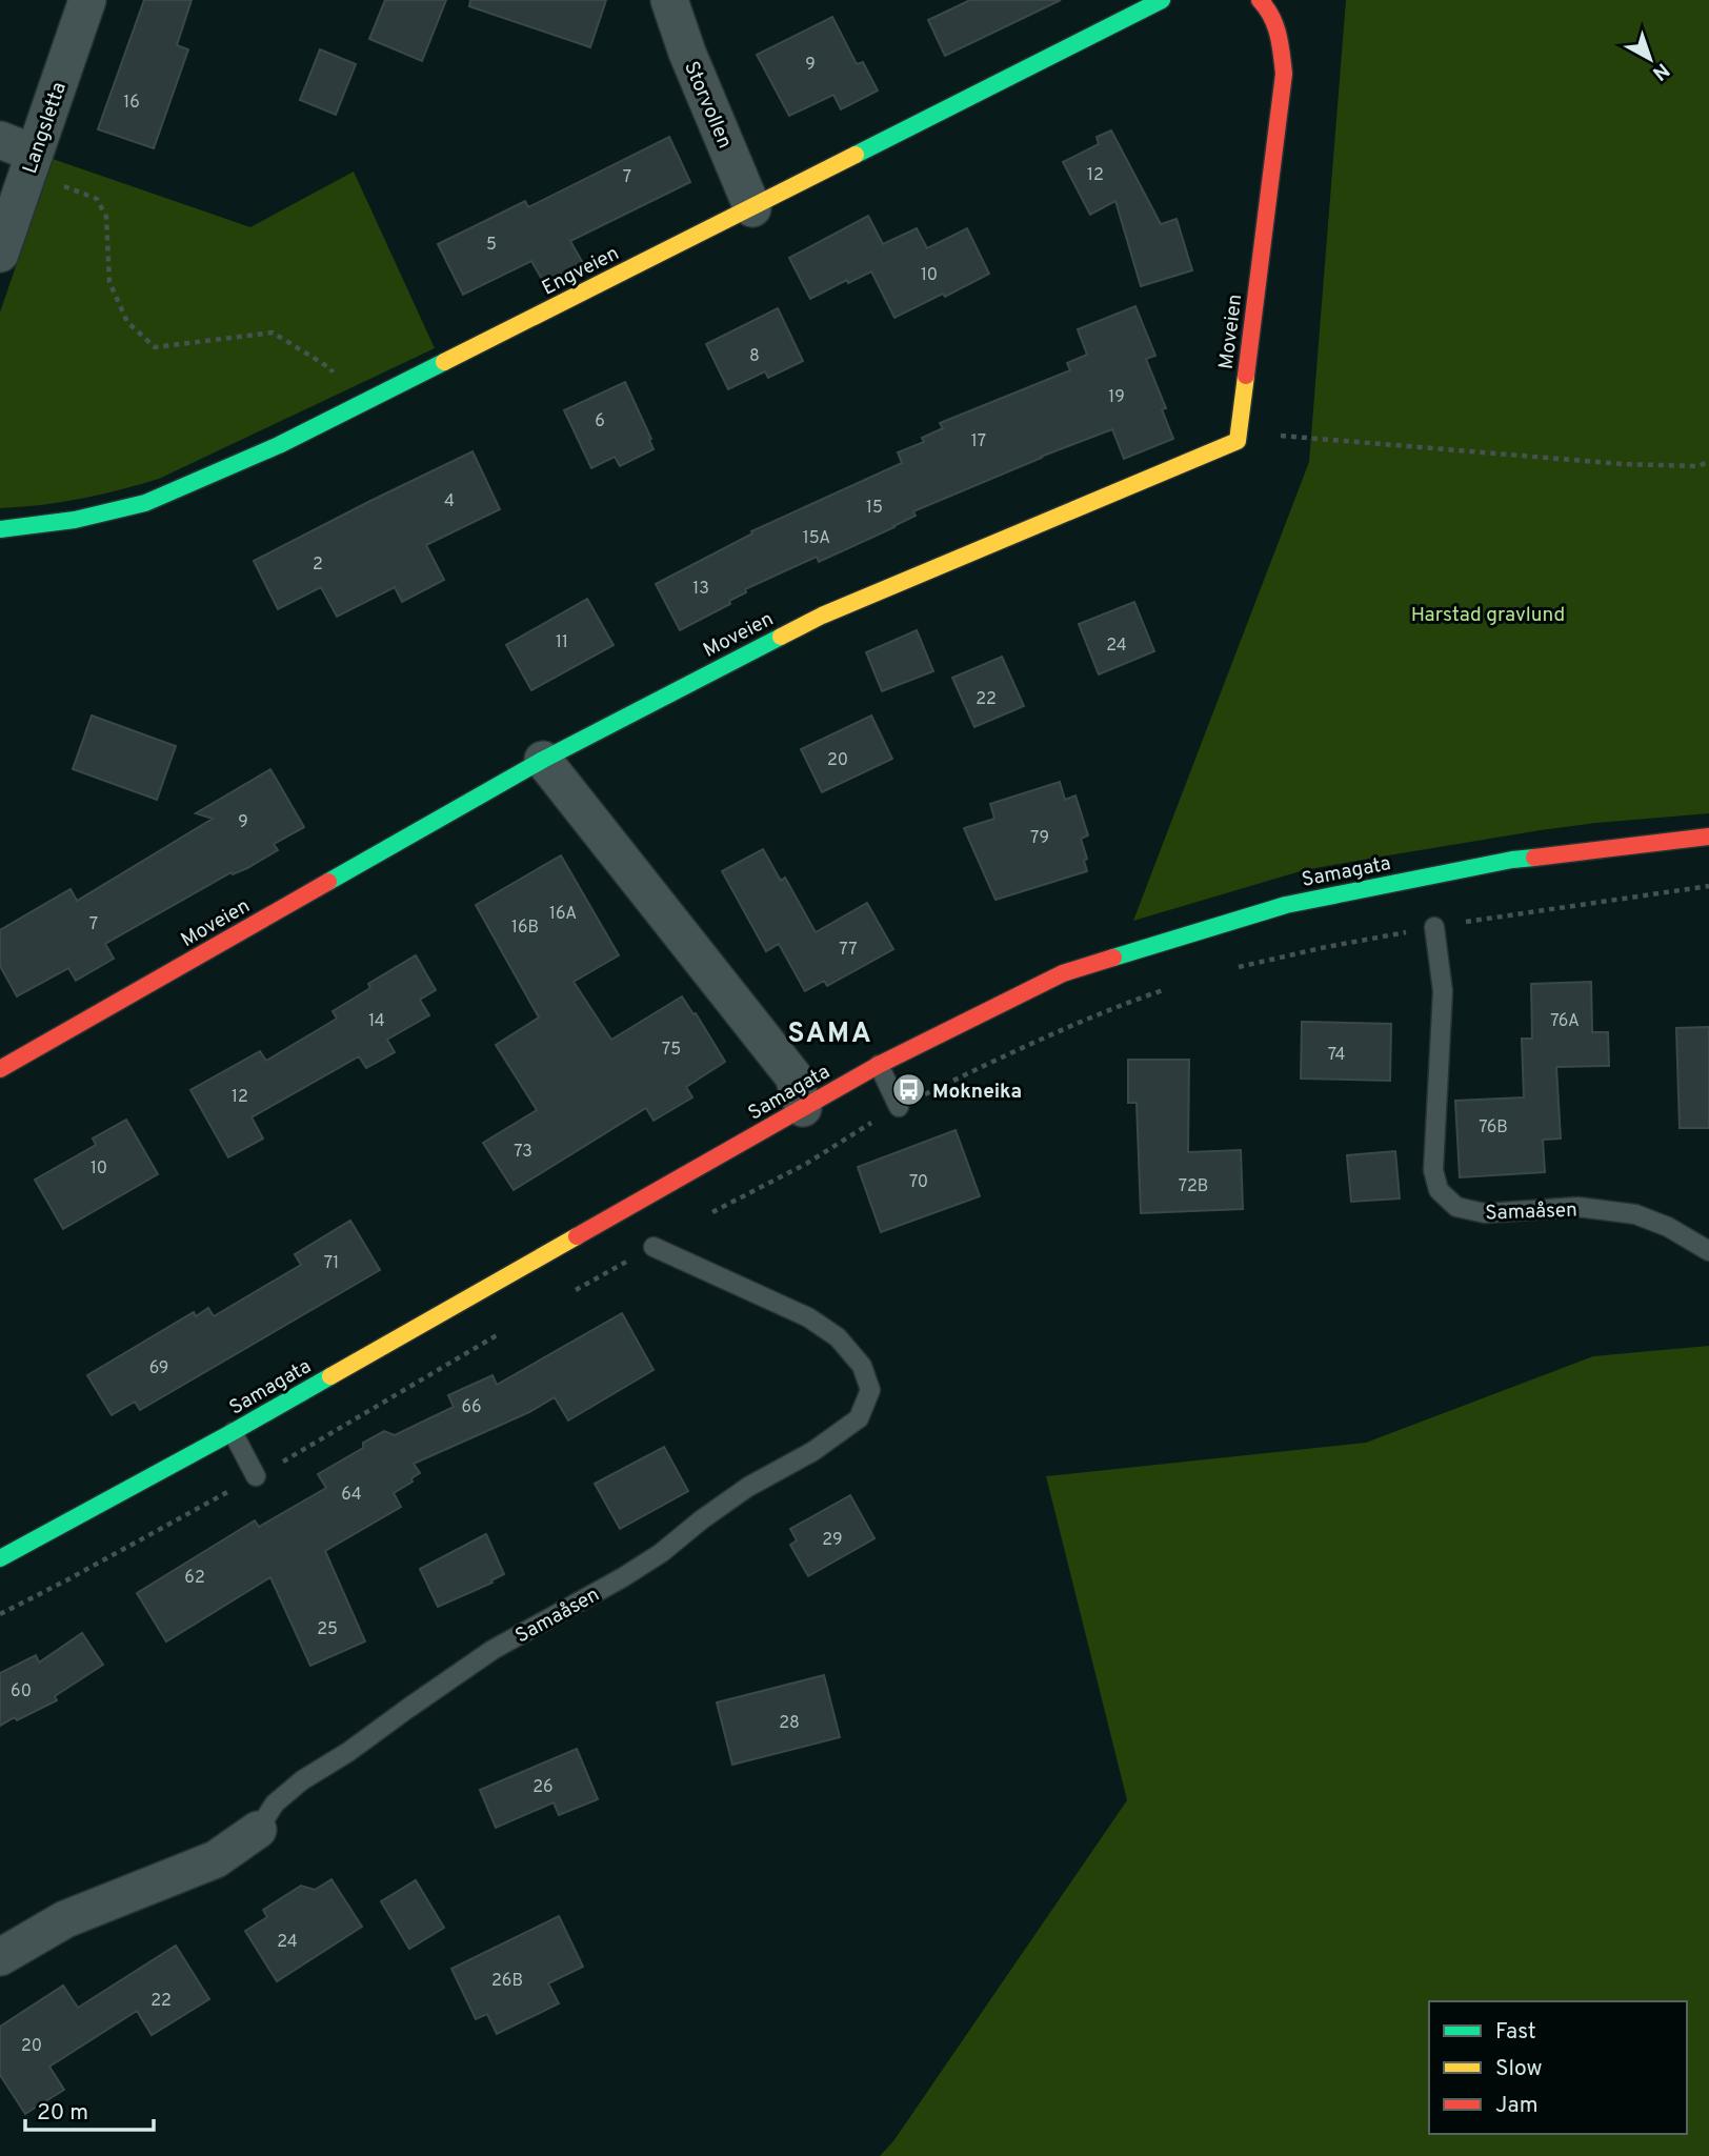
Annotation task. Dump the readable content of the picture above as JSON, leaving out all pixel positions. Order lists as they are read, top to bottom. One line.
{"streets":{"main road":["Engveien","Moveien","Samagata"],"street":["Storvollen","Langsletta","Samaåsen"]},"crossings":[["Storvollen","Engveien"]],"districts":["SAMA"],"parks":["Harstad gravlund"],"places":{"bus stop":["Mokneika"]},"house_numbers":["9","16","12","7","5","10","8","19","6","17","4","15","15A","2","13","11","24","22","20","9","79","16A","7","16B","77","14","76A","75","74","12","76B","73","10","70","72B","71","69","66","64","29","62","25","60","28","26","24","26B","22","20"],"legend":["Fast","Slow","Jam"],"scale_bar":"20 m","north":"bottom right"}
